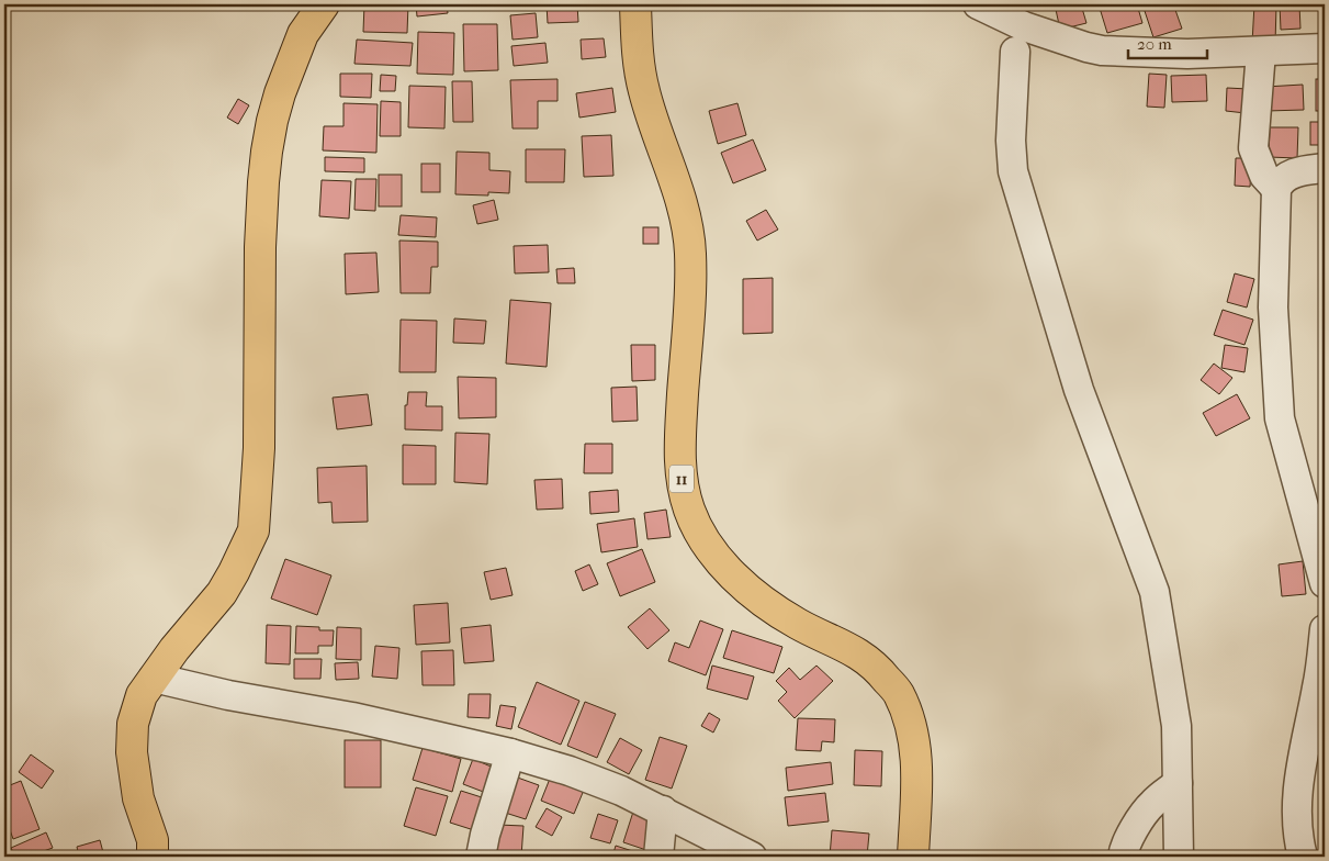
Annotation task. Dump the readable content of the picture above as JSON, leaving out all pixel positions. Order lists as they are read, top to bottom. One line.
{"streets":{"highway":["11"]},"scale_bar":"20 m"}
